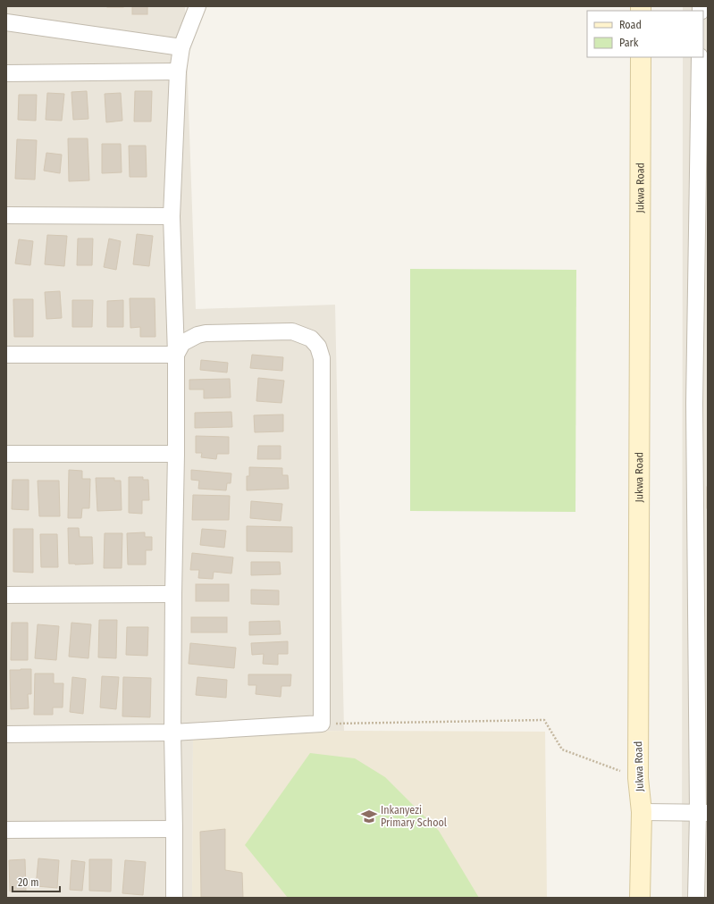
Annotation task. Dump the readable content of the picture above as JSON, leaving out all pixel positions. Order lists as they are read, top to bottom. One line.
{"streets":{"street":["Jukwa Road"]},"places":{"school or university":["Inkanyezi Primary School"]},"legend":["Road","Park"],"scale_bar":"20 m"}
